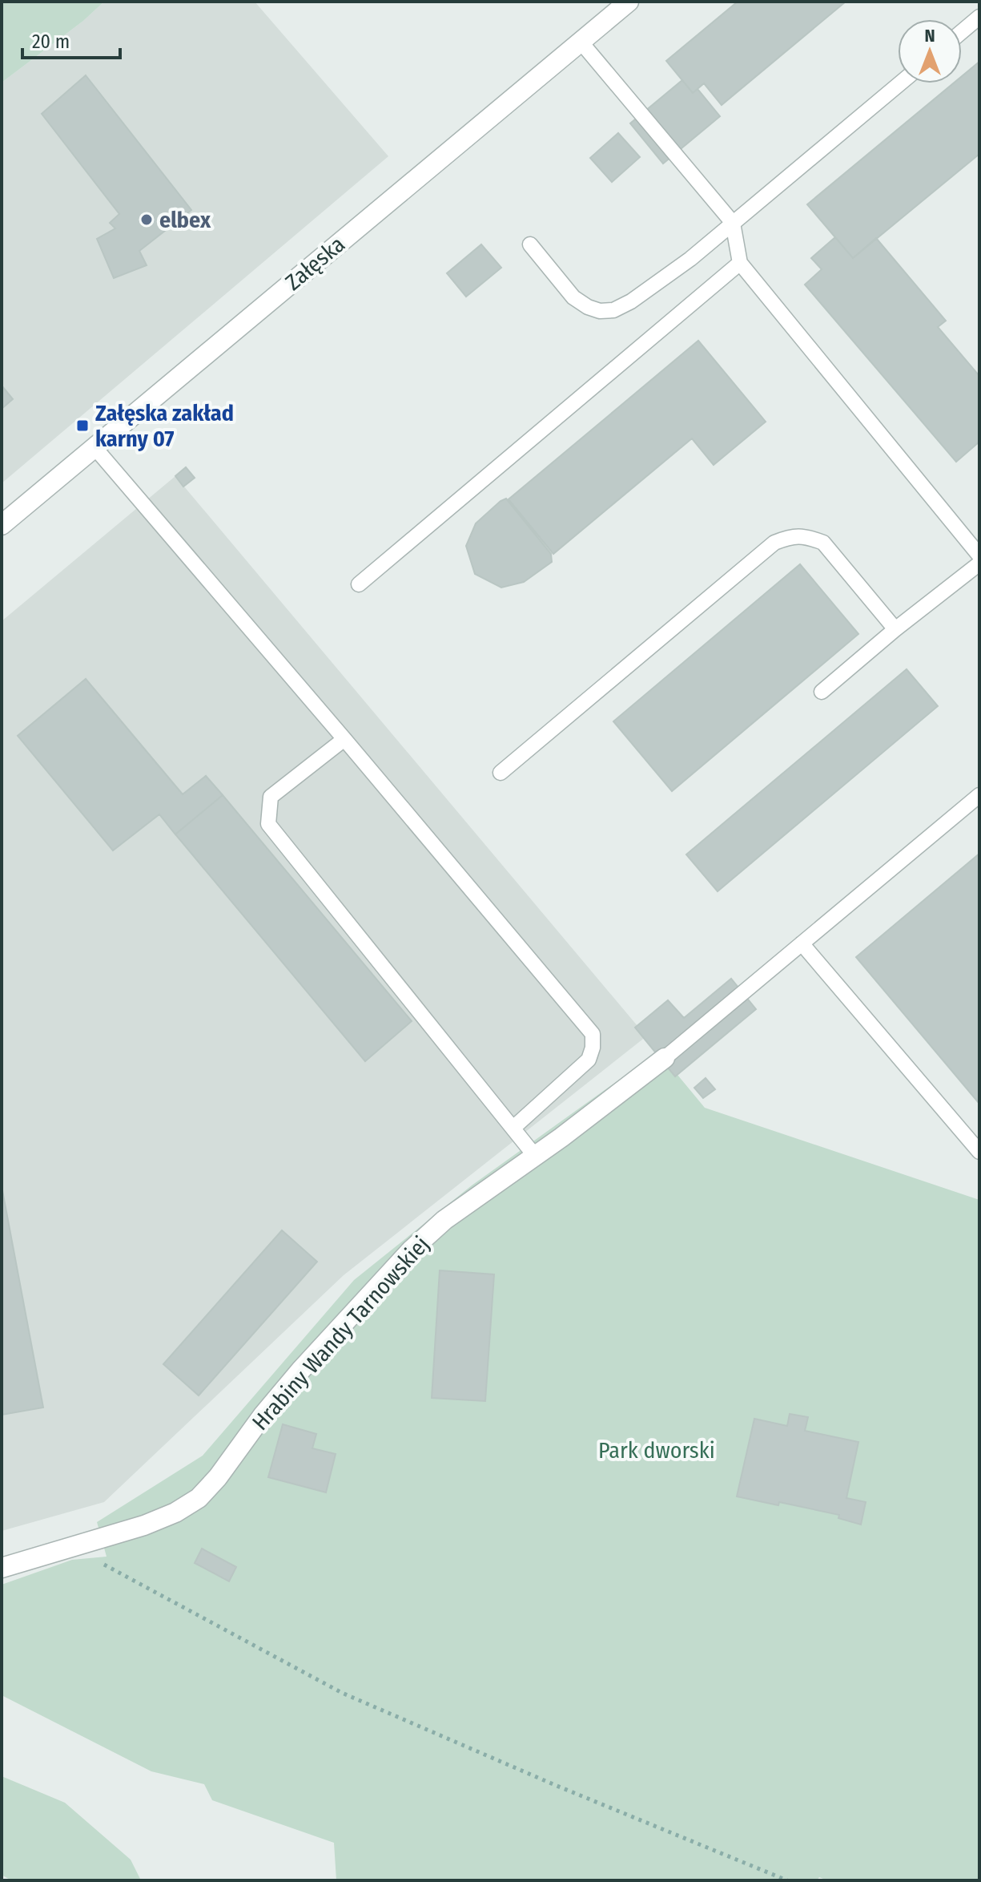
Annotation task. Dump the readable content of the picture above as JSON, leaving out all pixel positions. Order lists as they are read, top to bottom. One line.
{"streets":{"street":["Załęska","Hrabiny Wandy Tarnowskiej"]},"parks":["Park dworski"],"places":{"other":["elbex"],"transit":["Załęska zakład karny 07"]},"scale_bar":"20 m","north":"top"}
